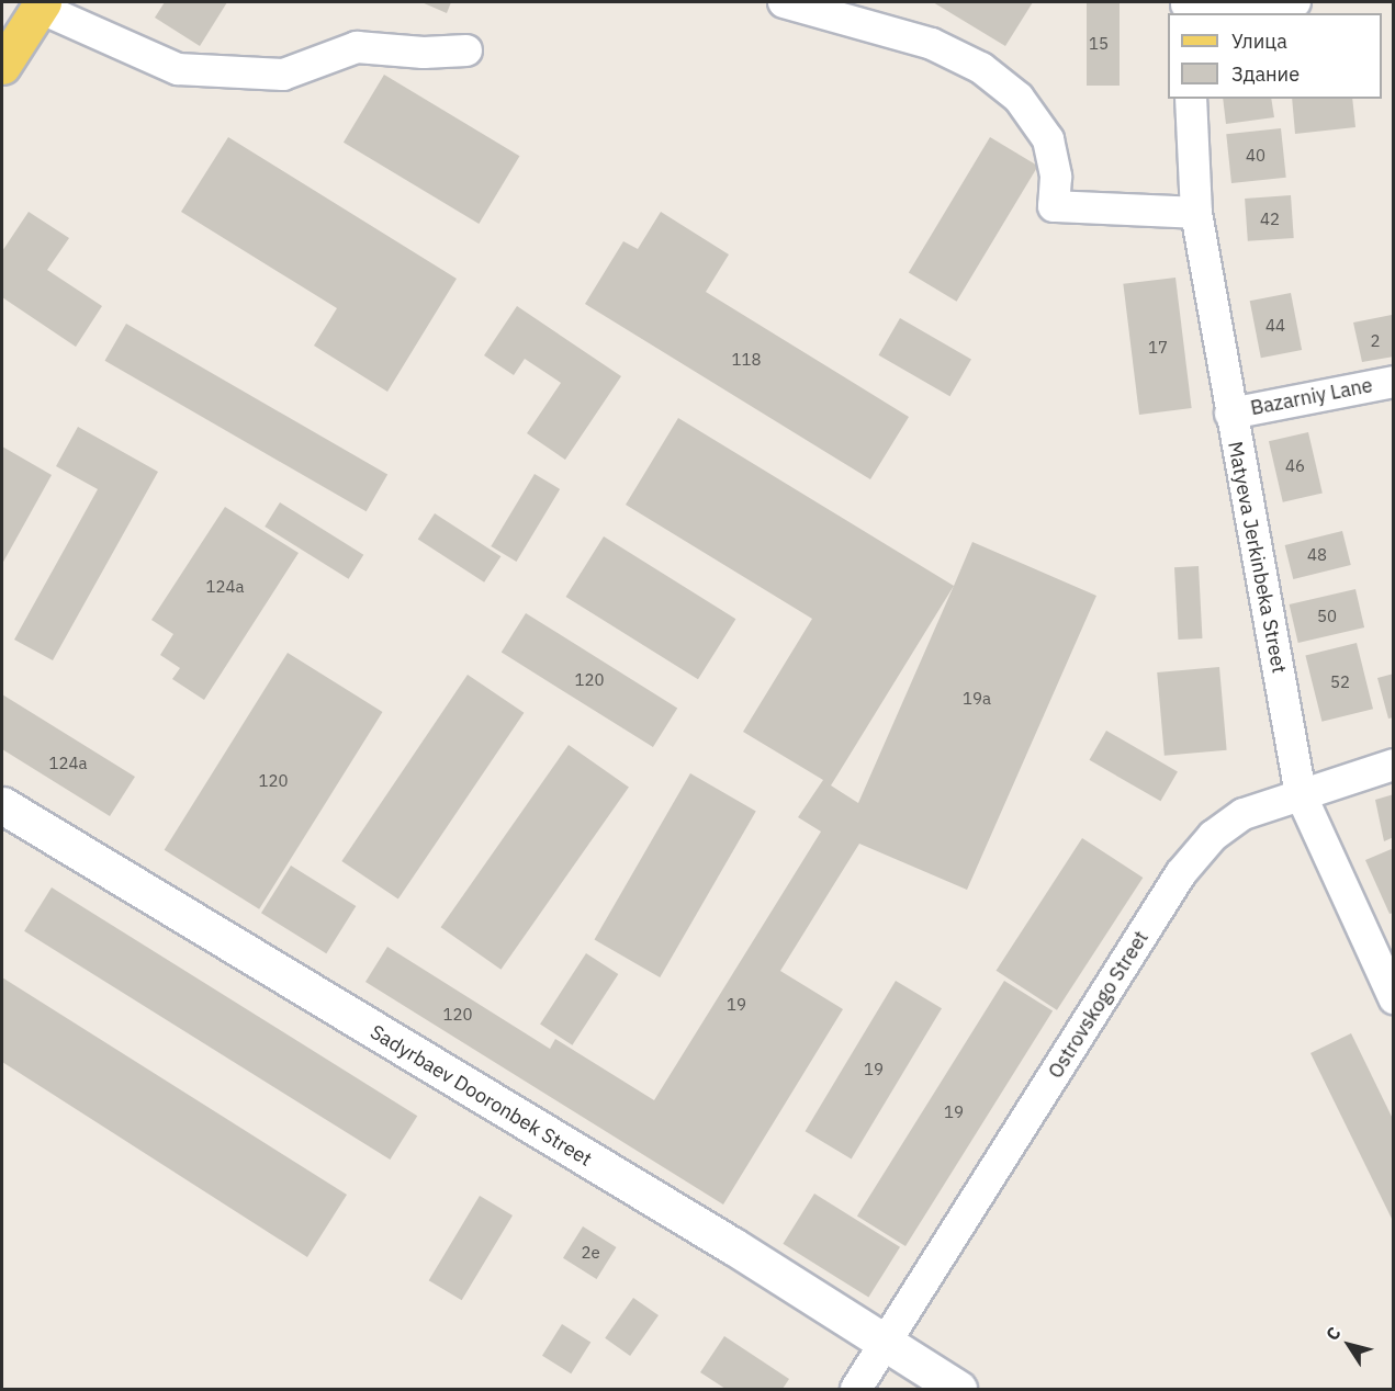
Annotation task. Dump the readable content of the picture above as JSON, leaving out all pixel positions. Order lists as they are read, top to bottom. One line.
{"streets":{"main road":["Sadyrbaev Dooronbek Street"],"street":["Bazarniy Lane","Matyeva Jerkinbeka Street","Ostrovskogo Street"]},"crossings":[["Bazarniy Lane","Matyeva Jerkinbeka Street"],["Matyeva Jerkinbeka Street","Ostrovskogo Street"],["Ostrovskogo Street","Sadyrbaev Dooronbek Street"]],"house_numbers":["15","40","42","44","2","17","118","46","48","124а","50","120","52","19a","124a","120","19","120","19","19","2е"],"legend":["Улица","Здание"],"north":"top left"}
